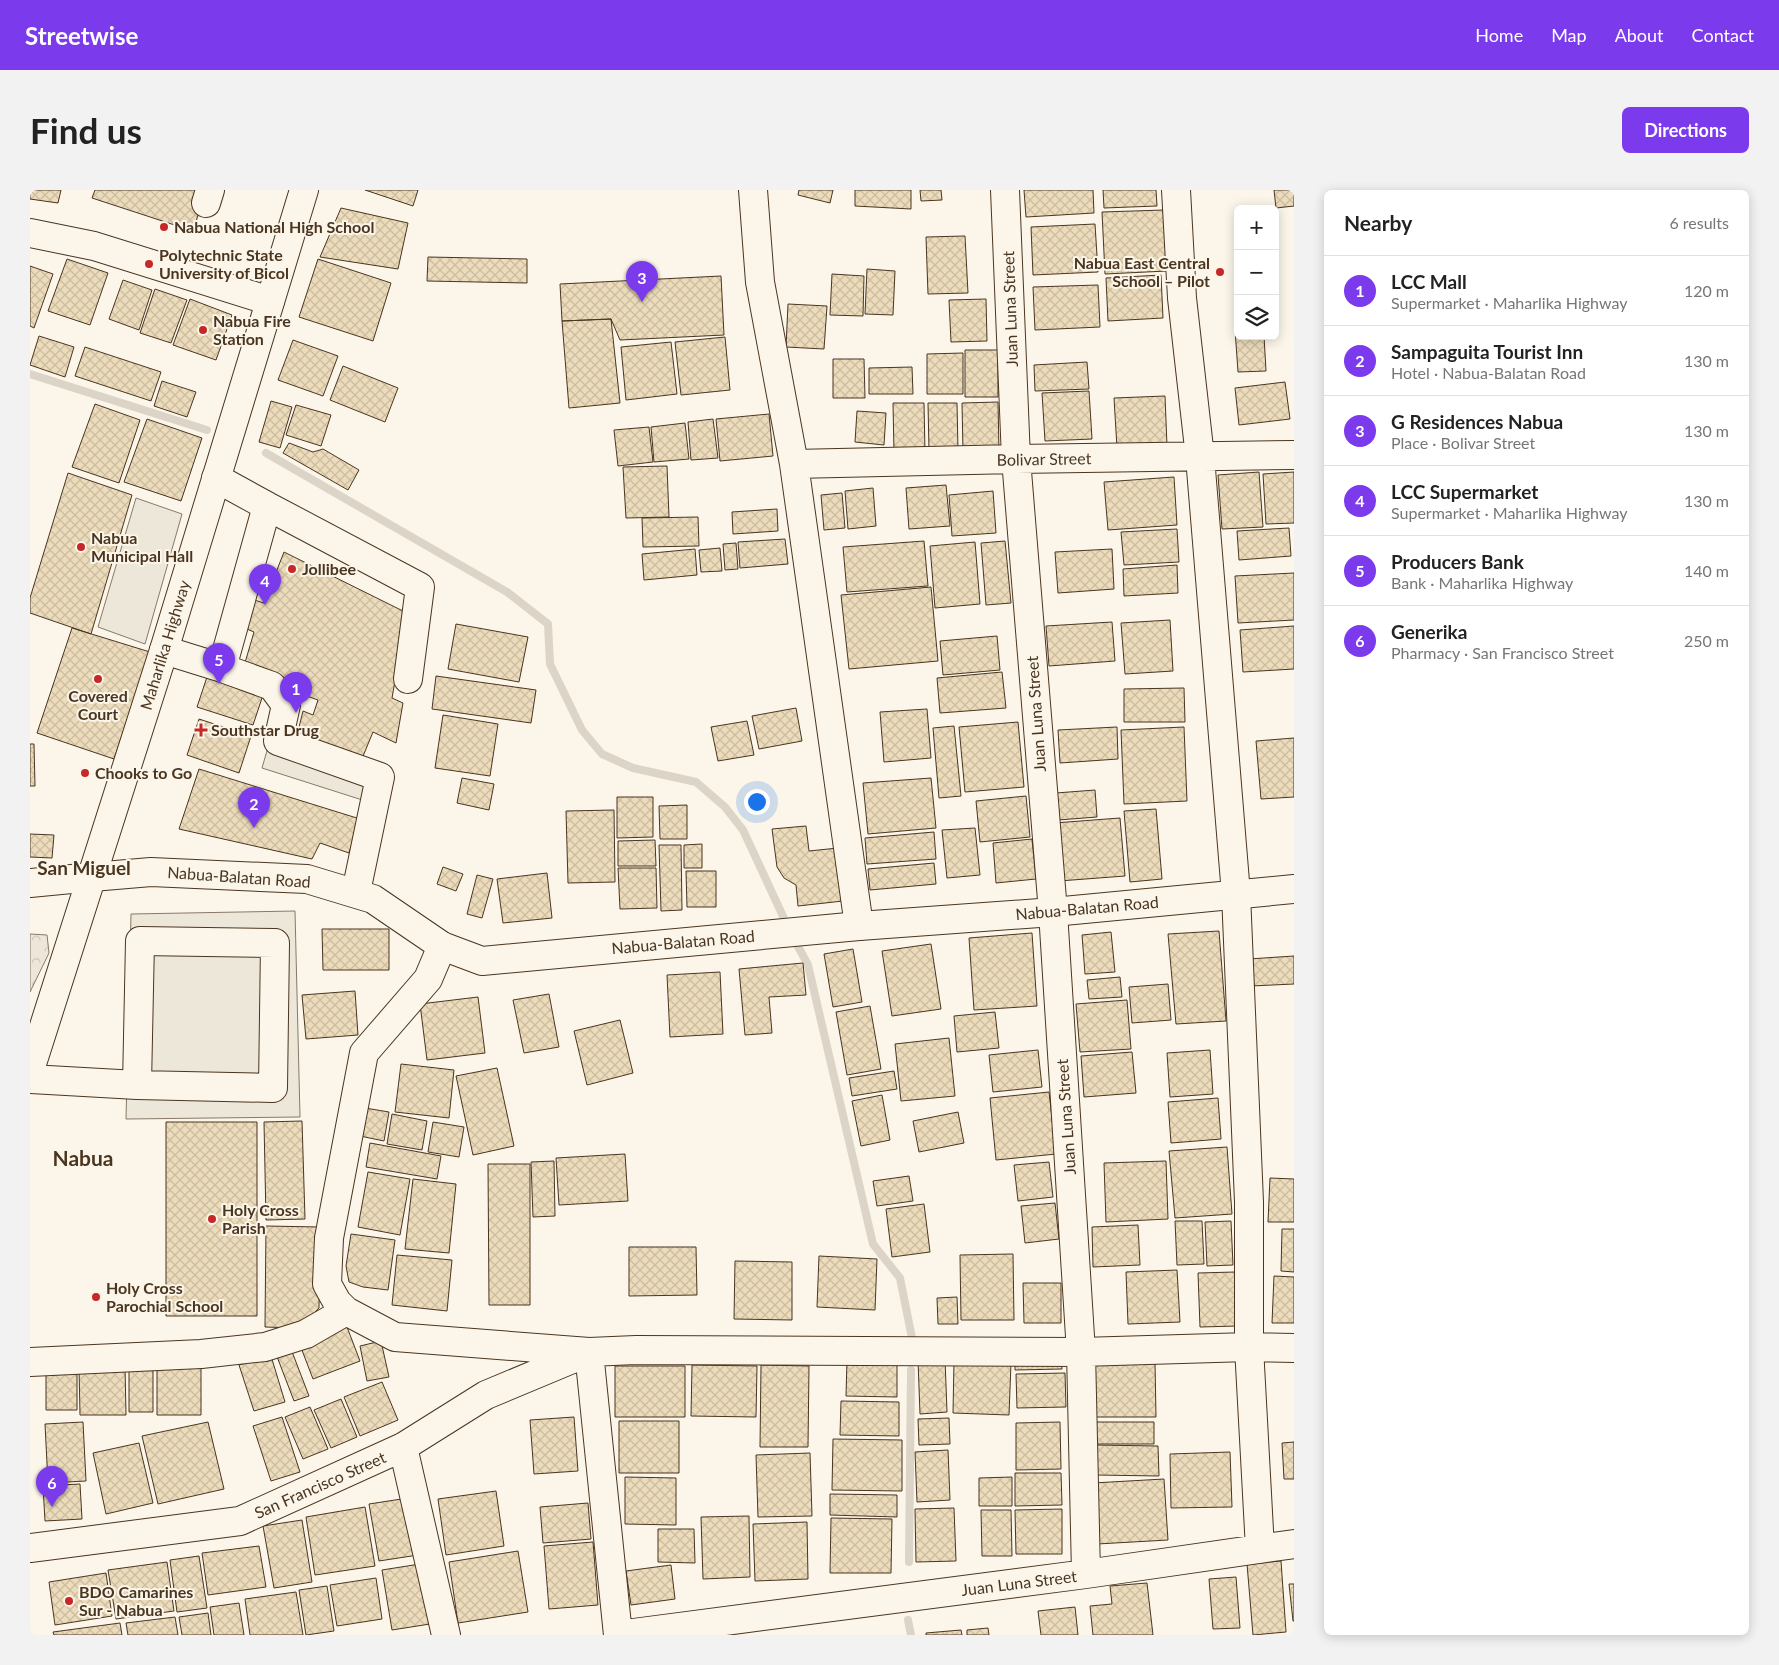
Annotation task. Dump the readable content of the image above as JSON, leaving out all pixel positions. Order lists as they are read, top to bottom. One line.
{"streets":{"main road":["Juan Luna Street","Bolivar Street","Maharlika Highway","Nabua-Balatan Road","San Francisco Street"]},"crossings":[["Juan Luna Street","Bolivar Street"],["Juan Luna Street","Nabua-Balatan Road"],["Maharlika Highway","Nabua-Balatan Road"]],"districts":["San Miguel","Nabua"],"places":{"other":["Nabua National High School","Polytechnic State University of Bicol","Nabua East Central School – Pilot","Nabua Fire Station","Nabua Municipal Hall","Jollibee","Covered Court","Chooks to Go","Holy Cross Parish","Holy Cross Parochial School","BDO Camarines Sur - Nabua"],"health":["Southstar Drug"]},"page":{"header":"Streetwise","nav":["Home","Map","About","Contact"],"buttons":"Directions","title":"Find us","heading":["Nearby","6 results"],"map_buttons":["+","−"],"list":[{"mark":"1","name":"LCC Mall","note":"Supermarket · Maharlika Highway","value":"120 m"},{"mark":"2","name":"Sampaguita Tourist Inn","note":"Hotel · Nabua-Balatan Road","value":"130 m"},{"mark":"3","name":"G Residences Nabua","note":"Place · Bolivar Street","value":"130 m"},{"mark":"4","name":"LCC Supermarket","note":"Supermarket · Maharlika Highway","value":"130 m"},{"mark":"5","name":"Producers Bank","note":"Bank · Maharlika Highway","value":"140 m"},{"mark":"6","name":"Generika","note":"Pharmacy · San Francisco Street","value":"250 m"}],"pins":["3","4","5","1","2","6"]}}
